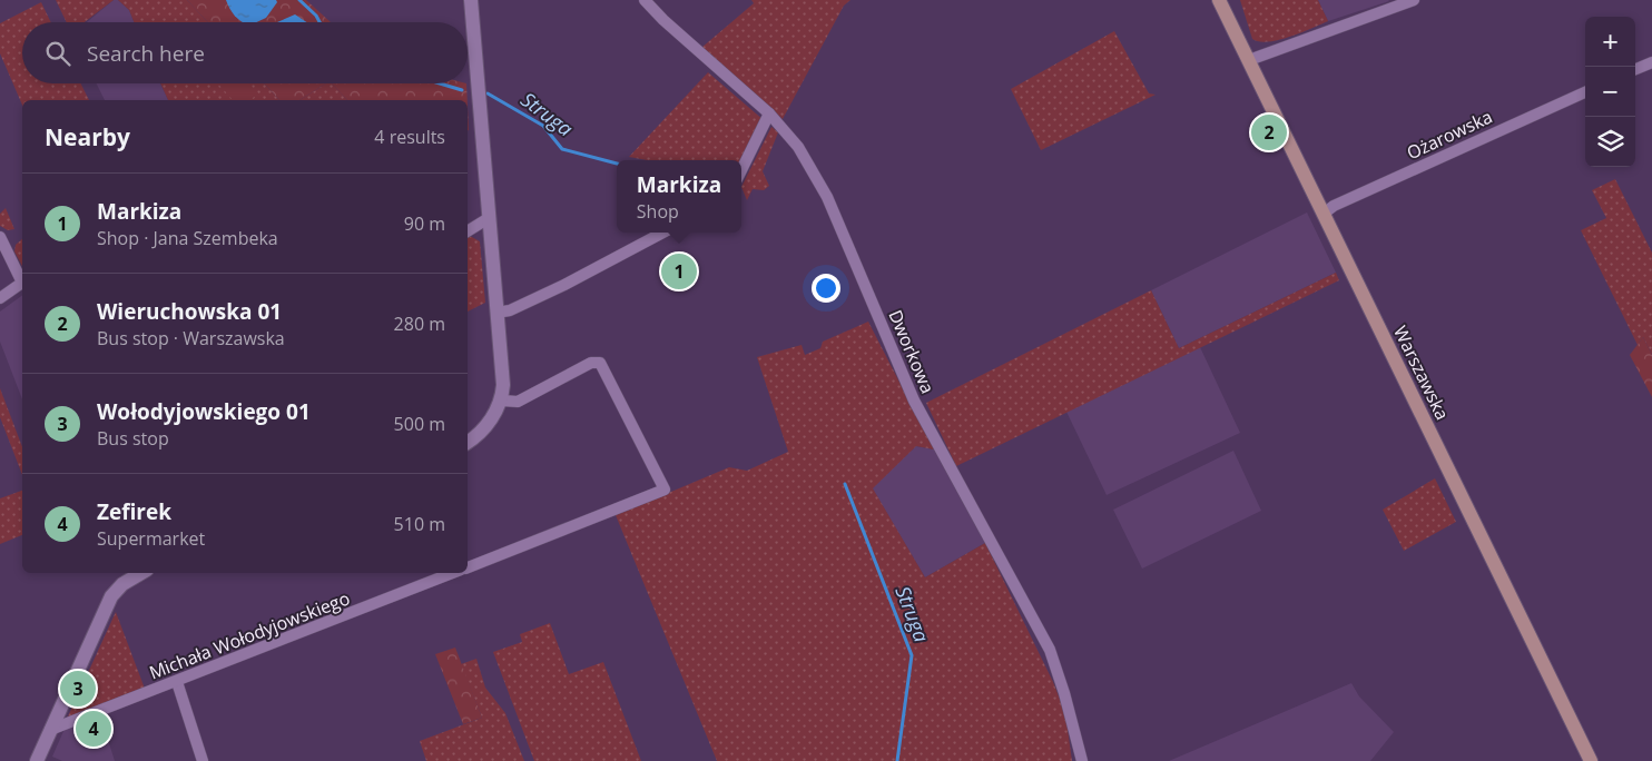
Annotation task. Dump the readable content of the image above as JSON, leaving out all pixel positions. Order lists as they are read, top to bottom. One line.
{"streets":{"main road":["Warszawska"],"street":["Ożarowska","Dworkowa","Michała Wołodyjowskiego"]},"crossings":[["Ożarowska","Warszawska"]],"water":["Struga"],"page":{"map_buttons":["+","−"],"search":"Search here","heading":["Nearby","4 results"],"pins":["2","1","3","4"],"popup":["Markiza","Shop"],"list":[{"mark":"1","name":"Markiza","note":"Shop · Jana Szembeka","value":"90 m"},{"mark":"2","name":"Wieruchowska 01","note":"Bus stop · Warszawska","value":"280 m"},{"mark":"3","name":"Wołodyjowskiego 01","note":"Bus stop","value":"500 m"},{"mark":"4","name":"Zefirek","note":"Supermarket","value":"510 m"}]}}
